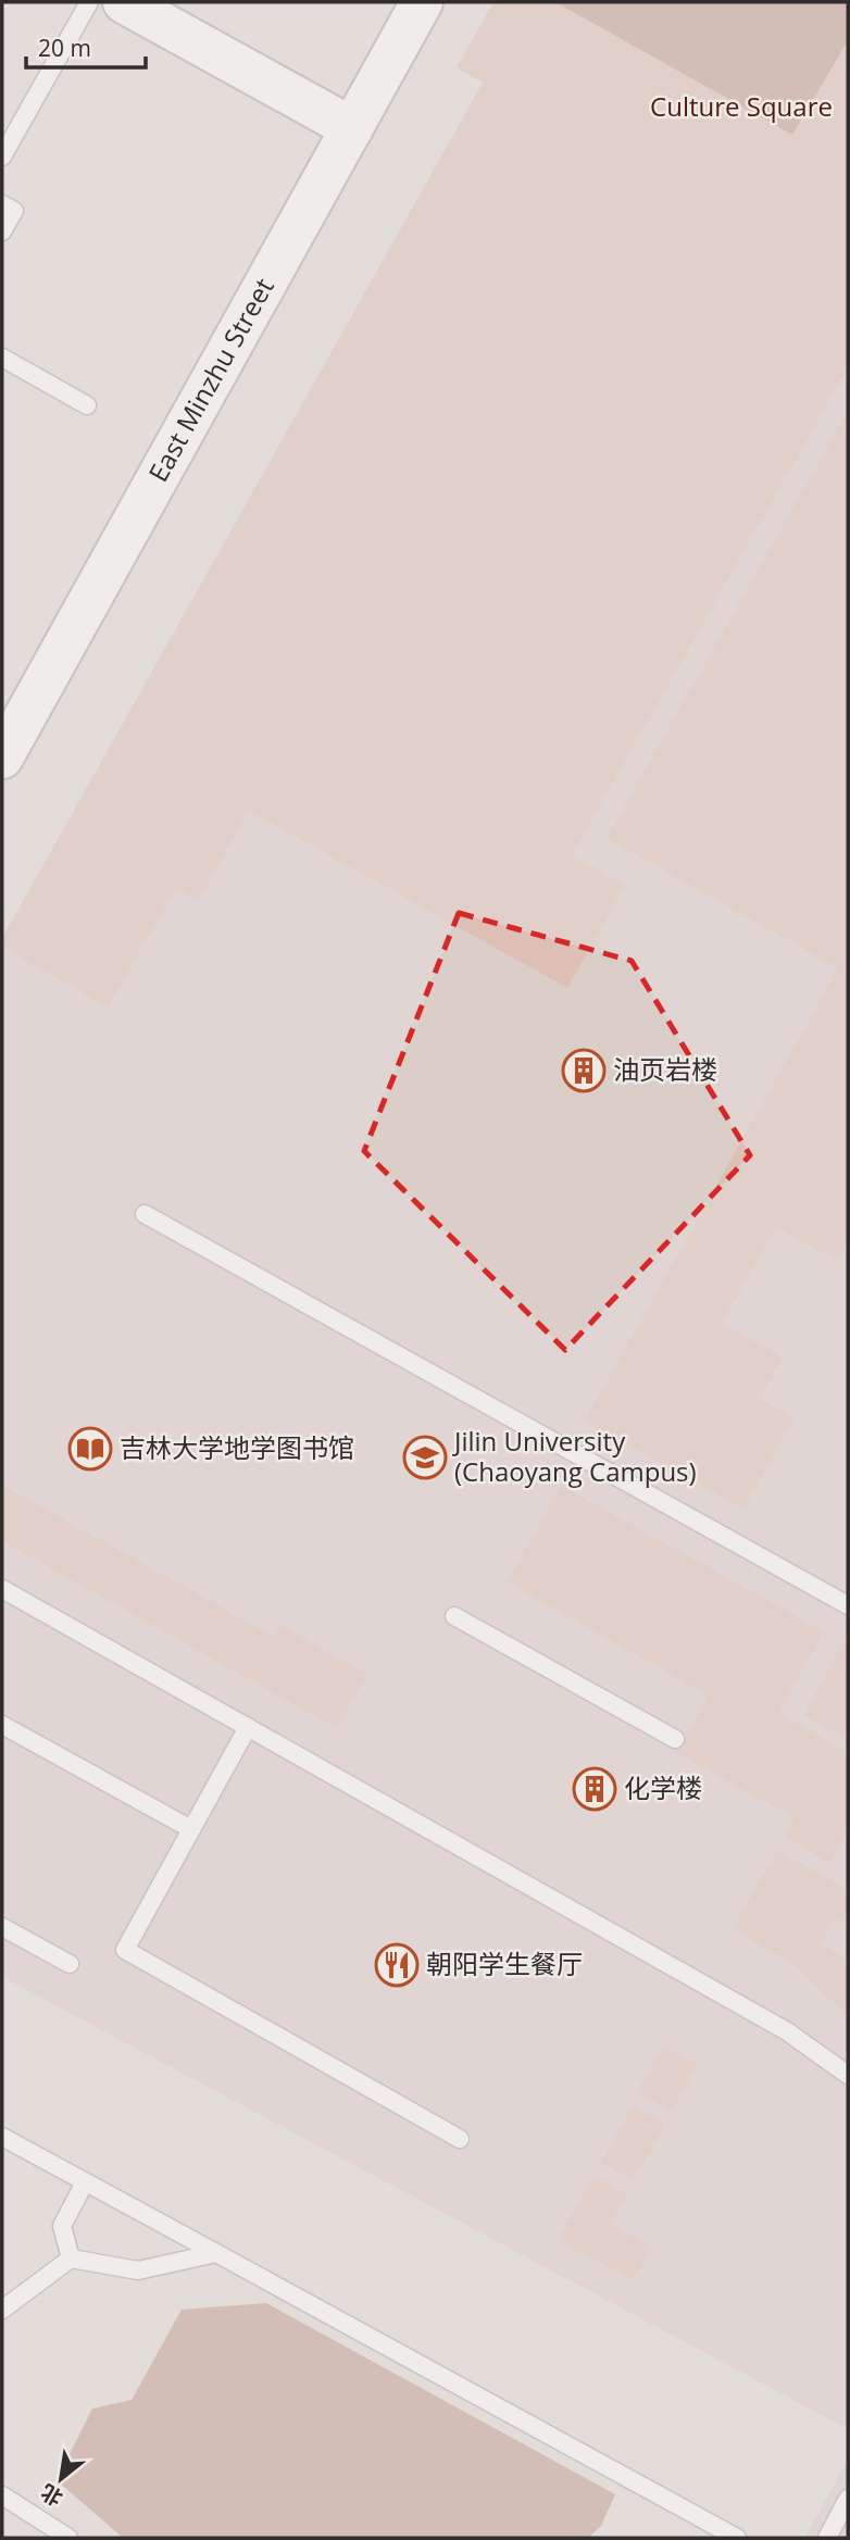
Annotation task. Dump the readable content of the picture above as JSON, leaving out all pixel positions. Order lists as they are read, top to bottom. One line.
{"streets":{"main road":["East Minzhu Street"]},"parks":["Culture Square"],"places":{"building":["油页岩楼","化学楼"],"library":["吉林大学地学图书馆"],"school or university":["Jilin University (Chaoyang Campus)"],"restaurant":["朝阳学生餐厅"]},"scale_bar":"20 m","north":"bottom left"}
